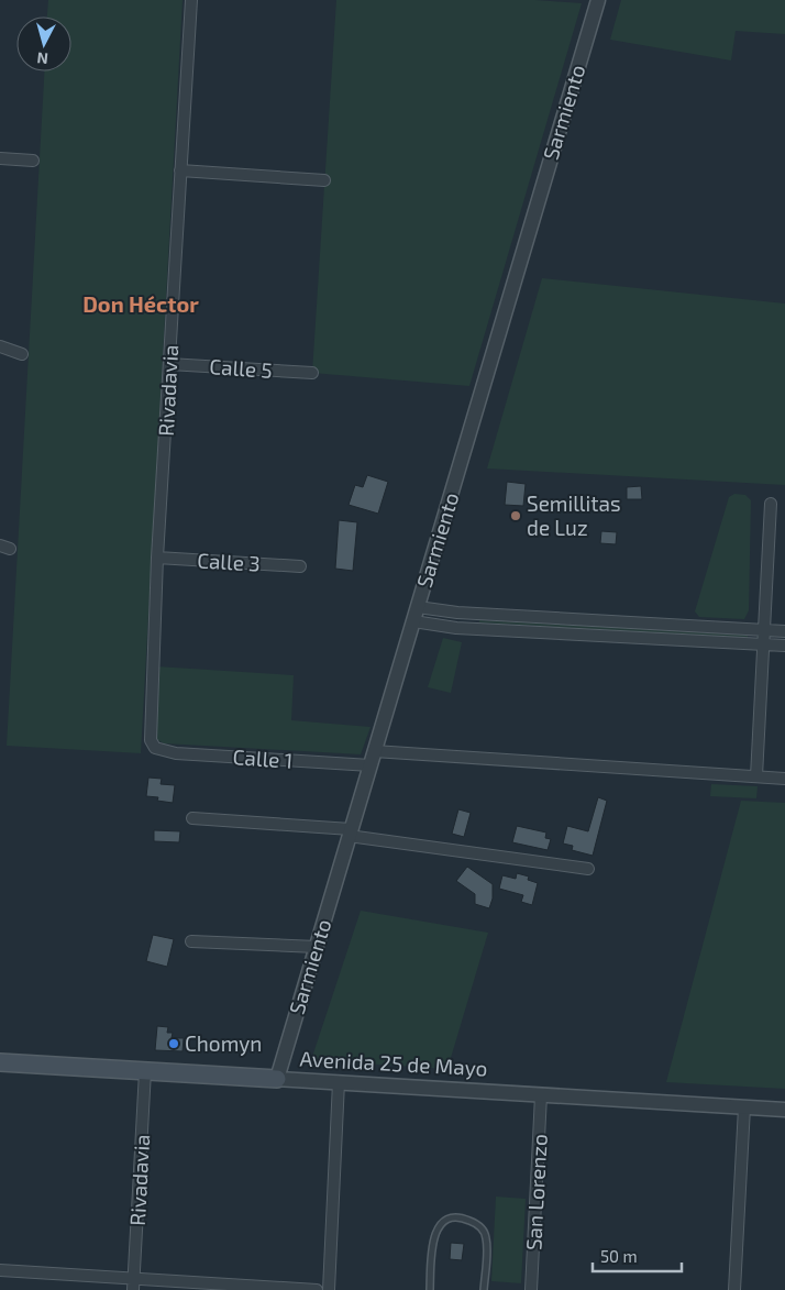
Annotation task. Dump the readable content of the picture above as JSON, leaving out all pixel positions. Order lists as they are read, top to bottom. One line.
{"streets":{"main road":["Avenida 25 de Mayo"],"street":["Sarmiento","Calle 5","Rivadavia","Calle 3","Calle 1","San Lorenzo"]},"crossings":[["Sarmiento","Calle 1"],["Sarmiento","Avenida 25 de Mayo"],["Calle 5","Rivadavia"],["Rivadavia","Calle 3"],["Rivadavia","Calle 1"],["Rivadavia","Avenida 25 de Mayo"],["Avenida 25 de Mayo","San Lorenzo"]],"districts":["Don Héctor"],"places":["Semillitas de Luz","Chomyn"],"scale_bar":"50 m","north":"bottom"}
